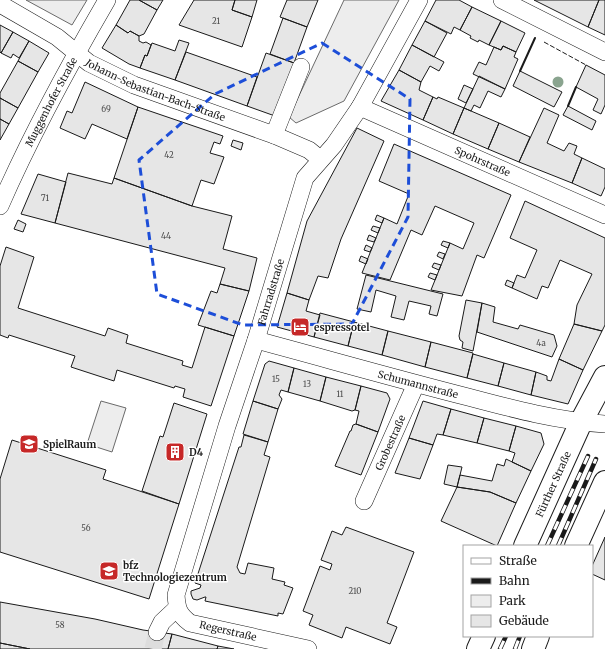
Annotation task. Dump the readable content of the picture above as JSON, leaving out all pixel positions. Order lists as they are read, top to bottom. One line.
{"streets":{"main road":["Fürther Straße"],"street":["Johann-Sebastian-Bach-Straße","Muggenhofer Straße","Spohrstraße","Fahrradstraße","Schumannstraße","Grobestraße","Regerstraße"]},"crossings":[["Johann-Sebastian-Bach-Straße","Muggenhofer Straße"],["Johann-Sebastian-Bach-Straße","Fahrradstraße"],["Spohrstraße","Fahrradstraße"],["Fahrradstraße","Schumannstraße"],["Fahrradstraße","Regerstraße"],["Schumannstraße","Grobestraße"],["Schumannstraße","Fürther Straße"]],"places":{"hotel":["espressotel"],"school or university":["SpielRaum","bfz Technologiezentrum"],"building":["D4"]},"house_numbers":["21","69","42","71","44","4a","15","13","11","56","210","58"],"legend":["Straße","Bahn","Park","Gebäude"]}
